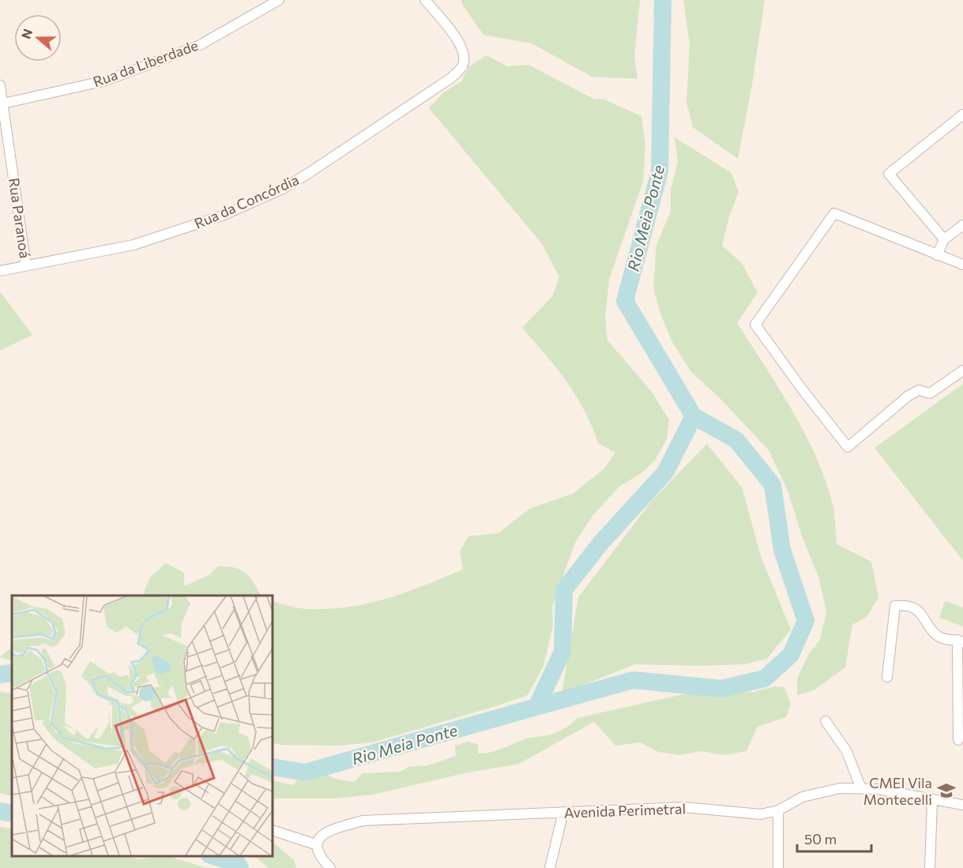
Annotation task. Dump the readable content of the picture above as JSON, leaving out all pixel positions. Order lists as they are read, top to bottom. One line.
{"streets":{"street":["Rua da Liberdade","Rua da Concórdia","Rua Paranoá","Avenida Perimetral"]},"crossings":[["Rua da Liberdade","Rua Paranoá"],["Rua da Concórdia","Rua Paranoá"]],"water":["Rio Meia Ponte"],"places":{"school or university":["CMEI Vila Montecelli"]},"scale_bar":"50 m","north":"left"}
